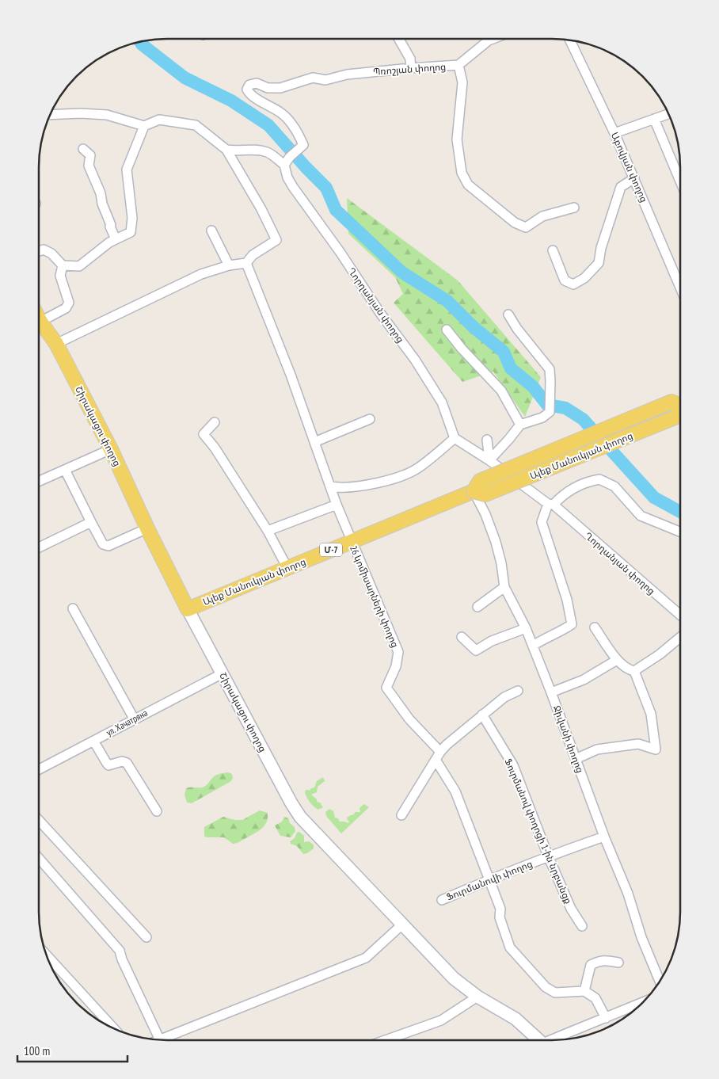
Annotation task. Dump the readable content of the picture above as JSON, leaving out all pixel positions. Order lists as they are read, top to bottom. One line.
{"streets":{"main road":["Շիրակացու փողոց","Ալեք Մանուկյան փողոց","Մ-7"],"street":["Պռոշյան փողոց","Աբովյան փողոց","Ղորղանյան փողոց","26 կոմիսարների փողոց","ул. Хачатряна","Ջիվանի փողոց","Ֆուրմանով փողոցի 1-ին նրբանցք","Ֆուրմանովի փողոց"]},"crossings":[["Պռոշյան փողոց","Ղորղանյան փողոց"],["Շիրակացու փողոց","Ալեք Մանուկյան փողոց"],["Շիրակացու փողոց","ул. Хачатряна"],["Ալեք Մանուկյան փողոց","26 կոմիսարների փողոց"],["Ալեք Մանուկյան փողոց","Ջիվանի փողոց"],["26 կոմիսարների փողոց","Ֆուրմանովի փողոց"],["Ջիվանի փողոց","Ֆուրմանովի փողոց"],["Ֆուրմանով փողոցի 1-ին նրբանցք","Ֆուրմանովի փողոց"]],"scale_bar":"100 m"}
